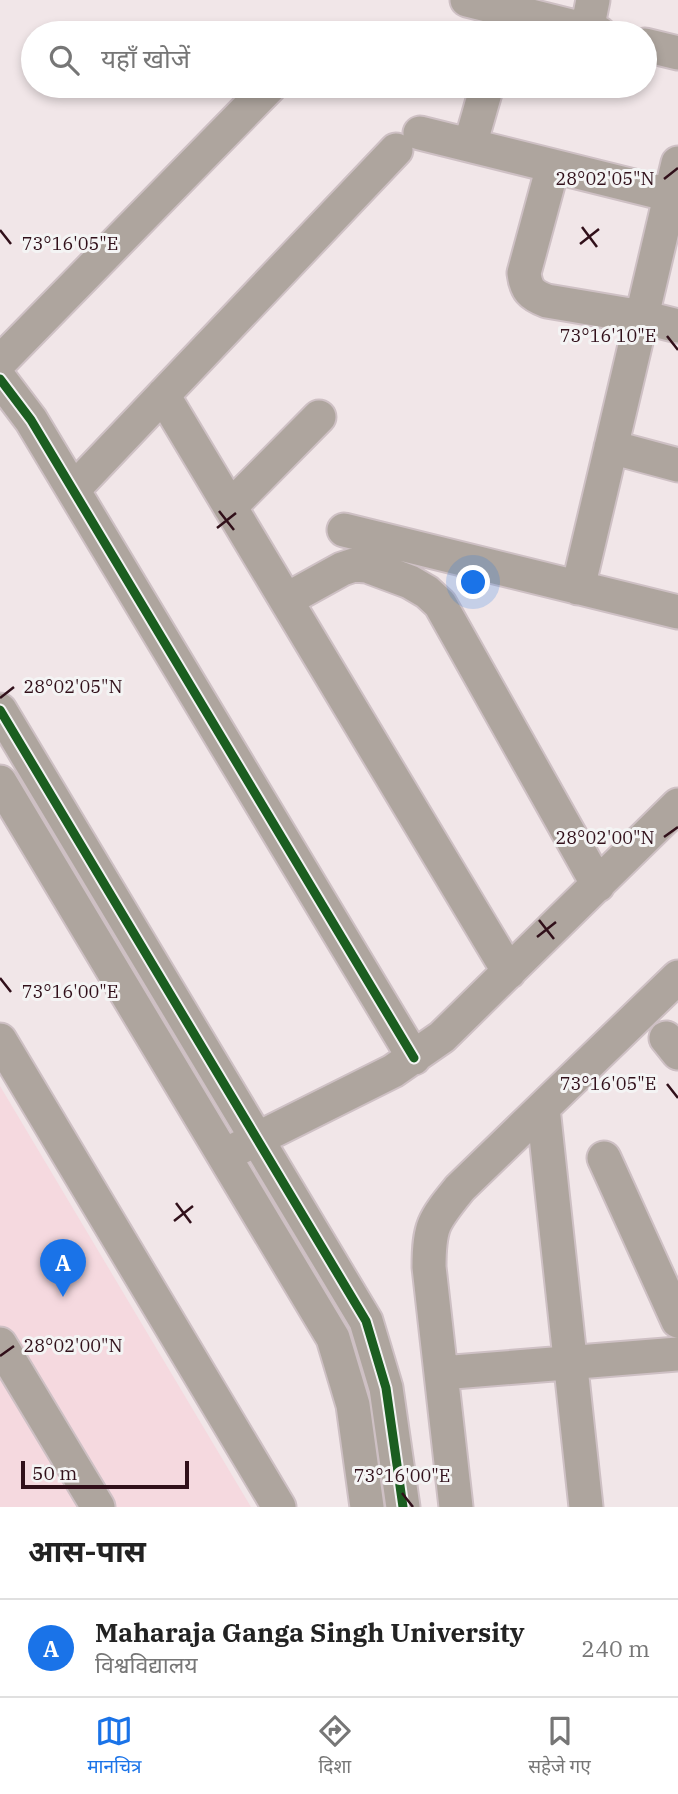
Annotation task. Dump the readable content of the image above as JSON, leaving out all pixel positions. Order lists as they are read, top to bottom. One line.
{"scale_bar":"50 m","page":{"search":"यहाँ खोजें","pins":"A","scale":"50 m","heading":"आस-पास","list":[{"mark":"A","name":"Maharaja Ganga Singh University","note":"विश्वविद्यालय","value":"240 m"}],"nav":["मानचित्र","दिशा","सहेजे गए"]},"coordinates":["28°02'05\"N","73°16'05\"E","73°16'10\"E","28°02'00\"N","73°16'00\"E"]}
